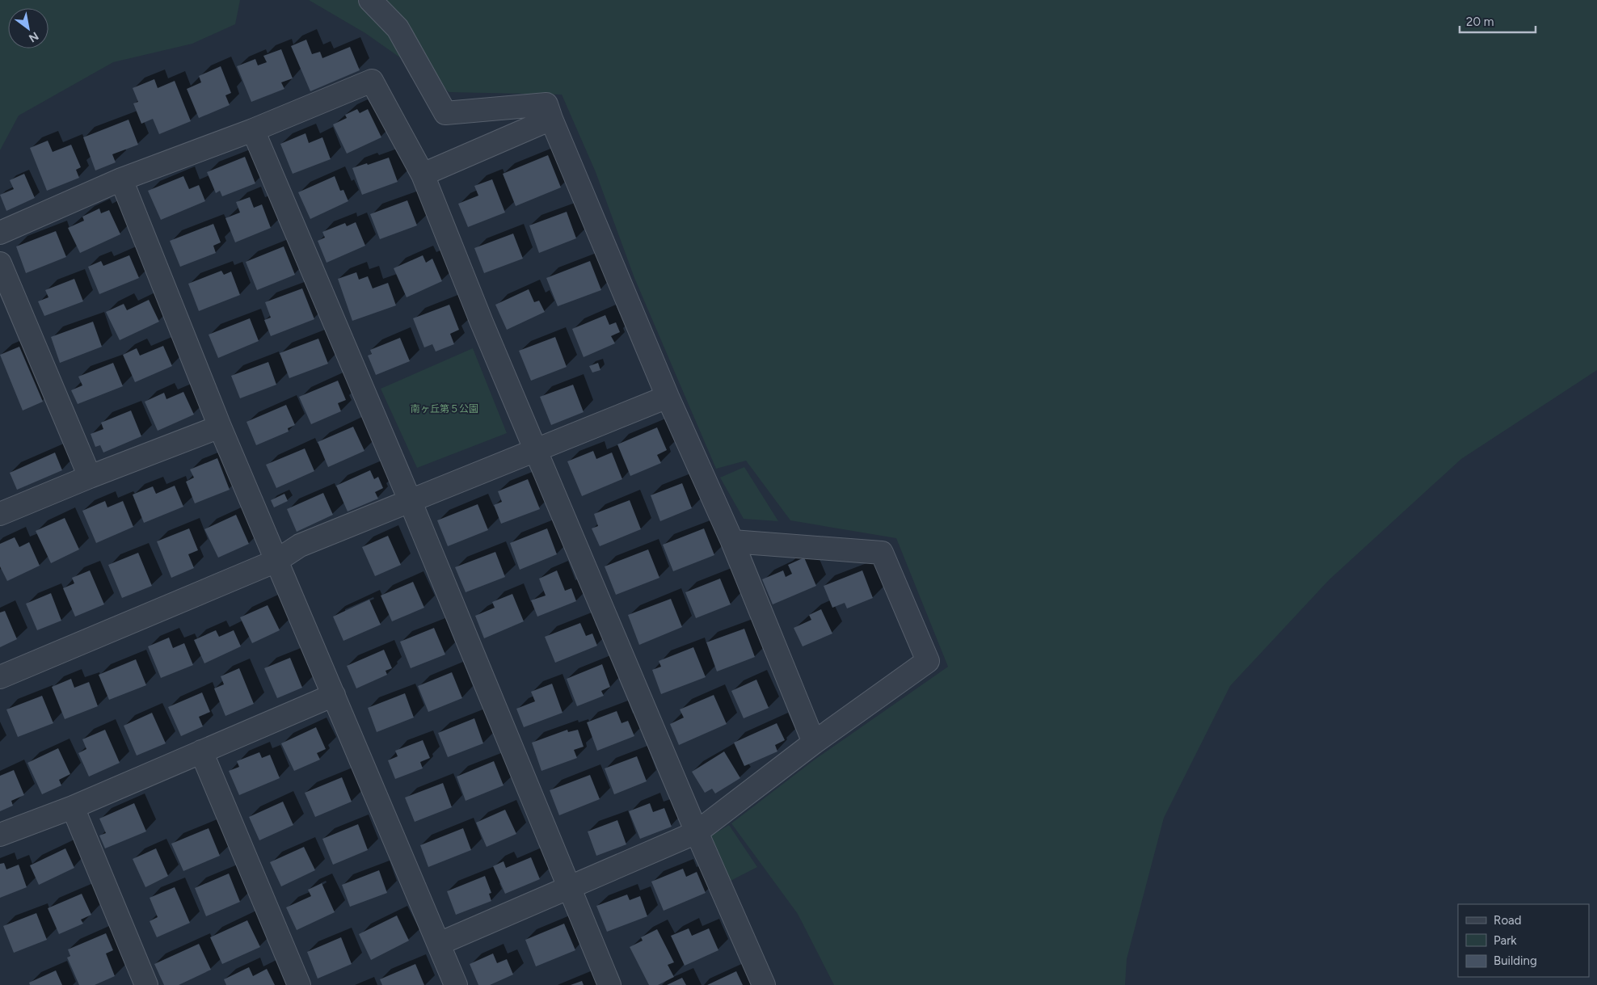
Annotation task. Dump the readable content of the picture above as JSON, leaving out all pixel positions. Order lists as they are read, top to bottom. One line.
{"parks":["南ヶ丘第５公園"],"legend":["Road","Park","Building"],"scale_bar":"20 m","north":"bottom right"}
